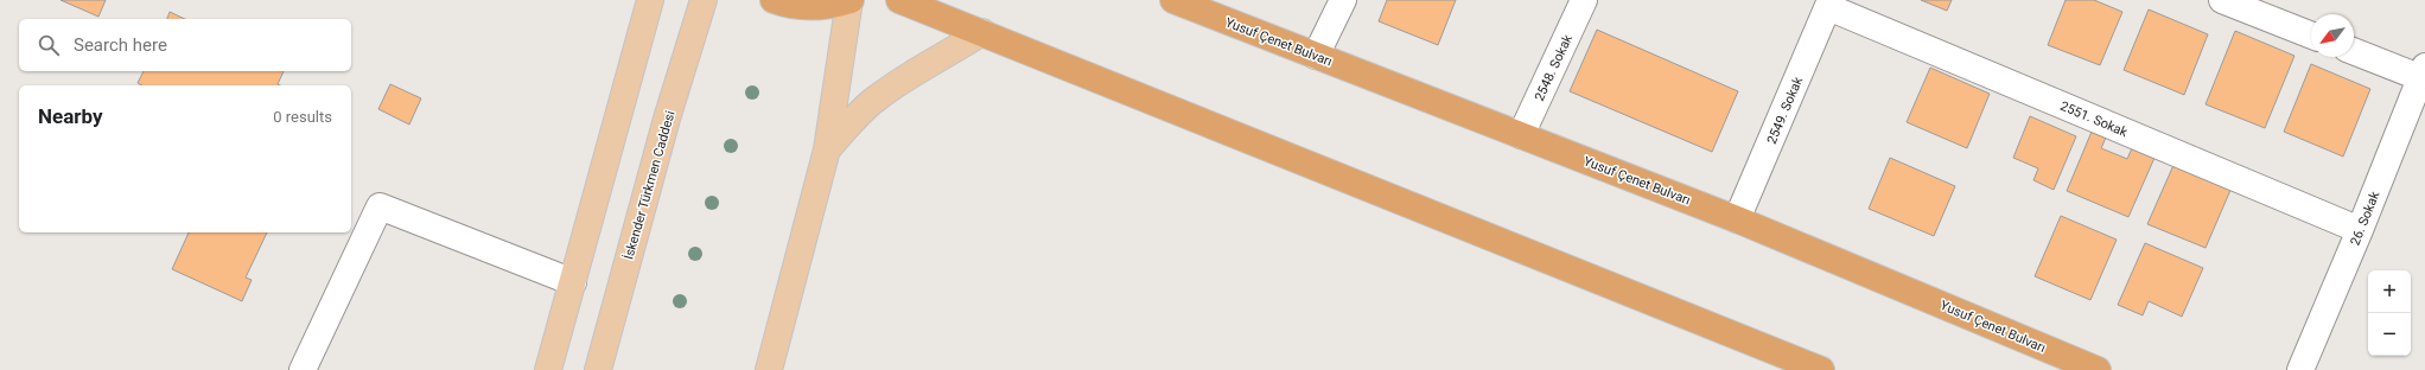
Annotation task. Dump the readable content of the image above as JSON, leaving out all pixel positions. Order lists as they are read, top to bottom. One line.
{"streets":{"highway":["Yusuf Çenet Bulvarı"],"main road":["İskender Türkmen Caddesi"],"street":["2548. Sokak","2549. Sokak","2551. Sokak","26. Sokak"]},"crossings":[["Yusuf Çenet Bulvarı","2548. Sokak"],["Yusuf Çenet Bulvarı","2549. Sokak"],["2549. Sokak","2551. Sokak"],["2551. Sokak","26. Sokak"]],"north":"bottom left","page":{"search":"Search here","heading":["Nearby","0 results"],"map_buttons":["+","−"]}}
